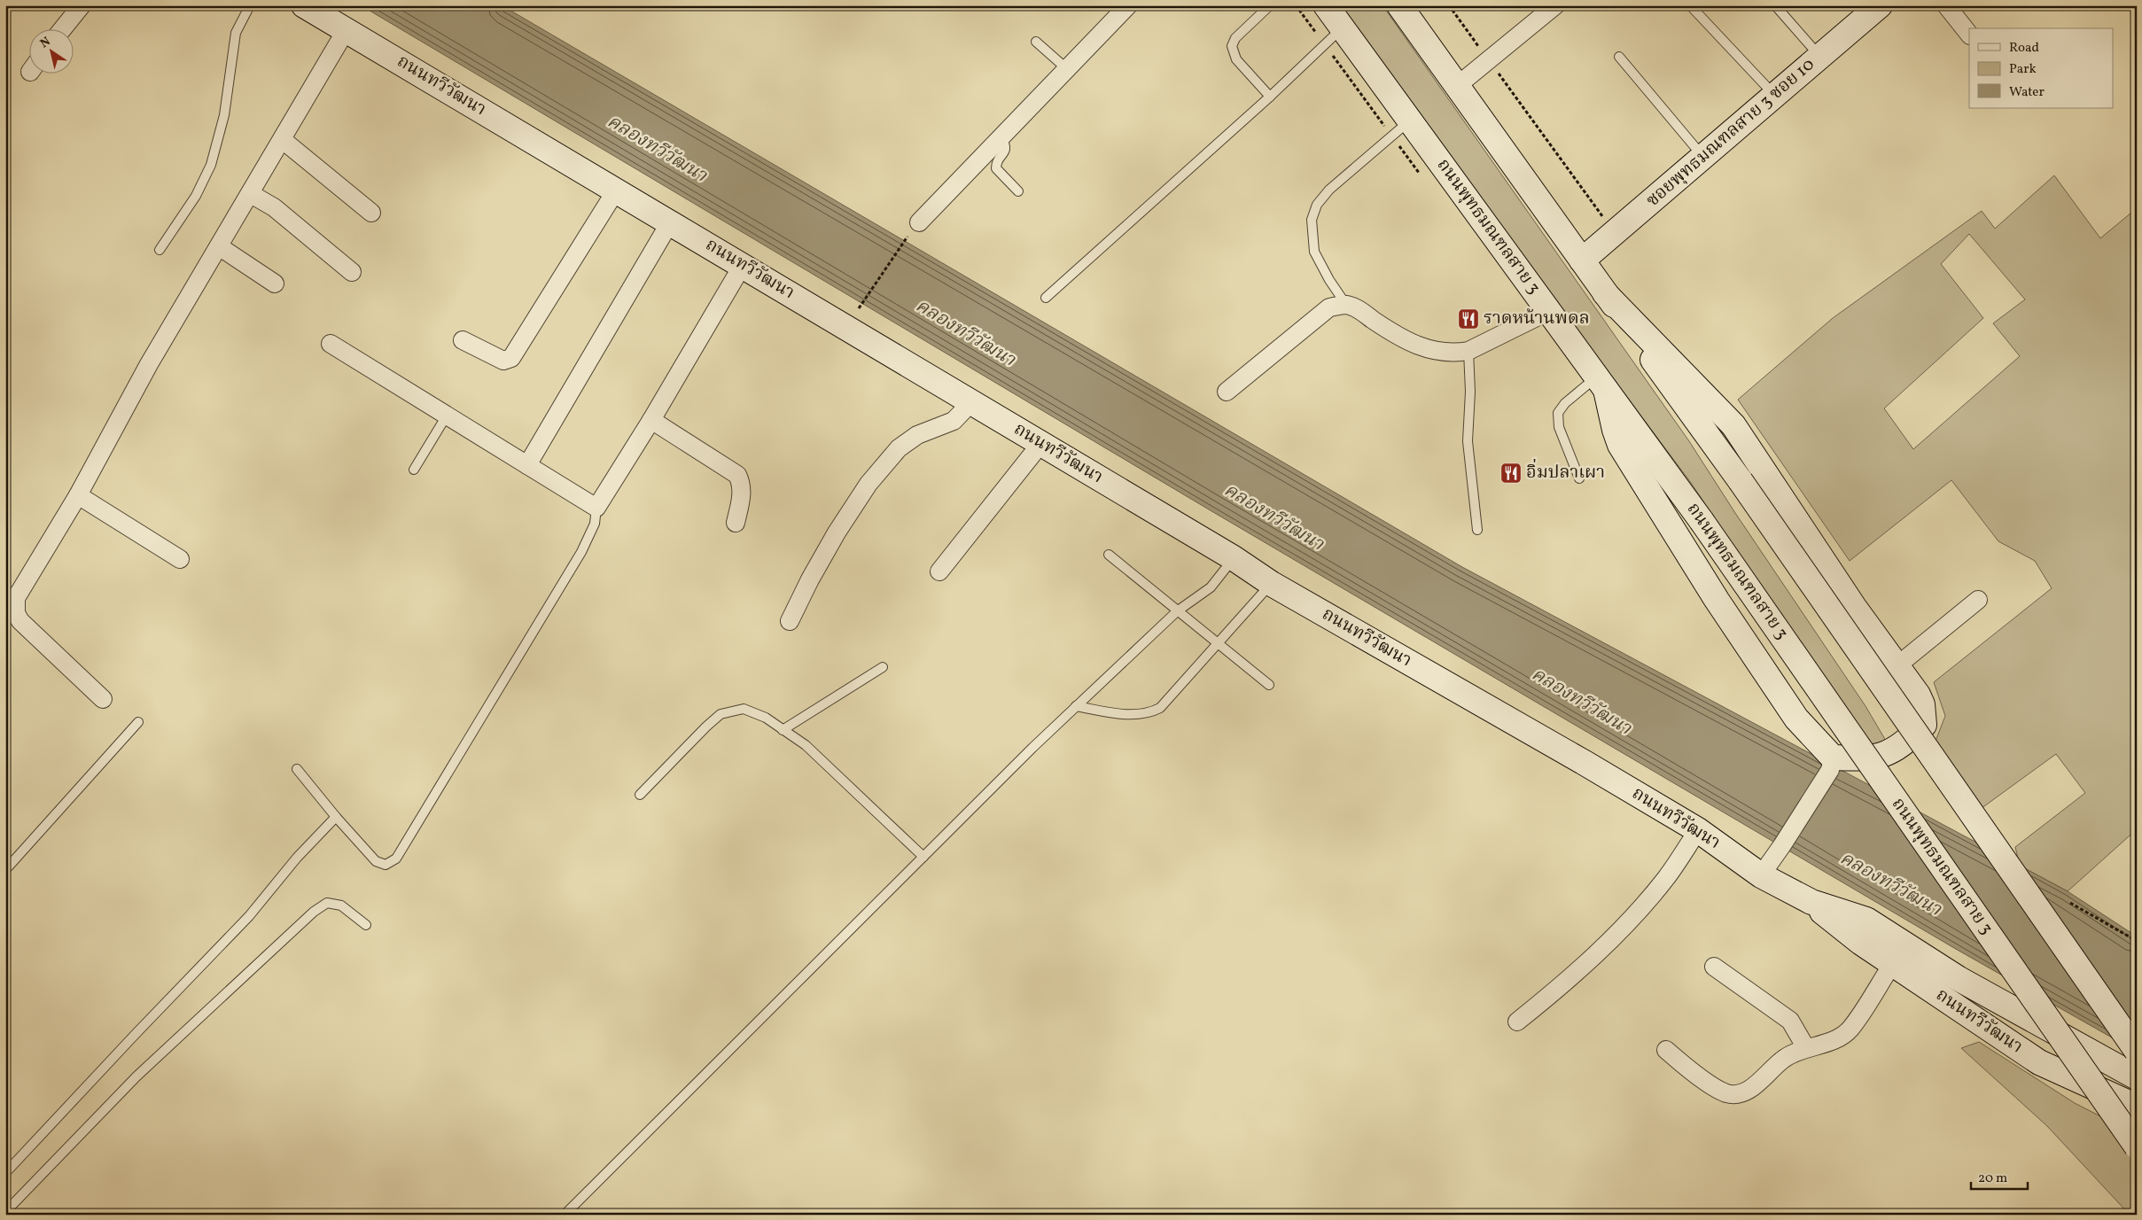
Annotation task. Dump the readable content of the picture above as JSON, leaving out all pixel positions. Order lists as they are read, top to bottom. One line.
{"streets":{"main road":["ถนนทวีวัฒนา","ซอยพุทธมณฑลสาย 3 ซอย 10","ถนนพุทธมณฑลสาย 3"]},"water":["คลองทวีวัฒนา"],"places":{"restaurant":["ราดหน้านพดล","อิ่มปลาเผา"]},"legend":["Road","Park","Water"],"scale_bar":"20 m","north":"top left"}
